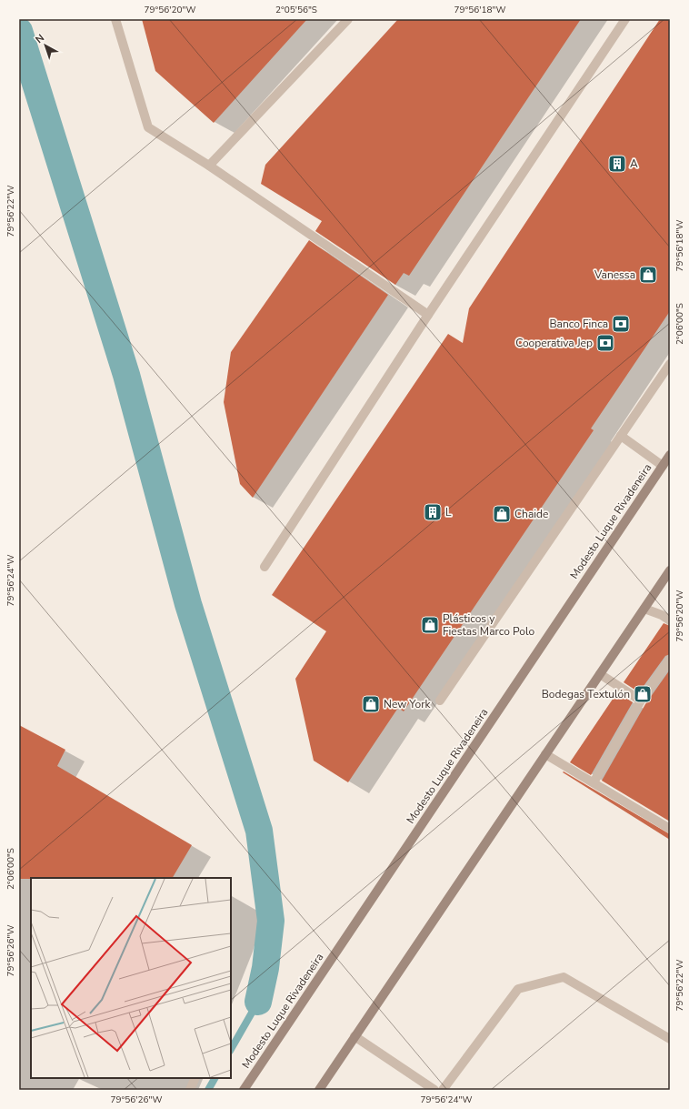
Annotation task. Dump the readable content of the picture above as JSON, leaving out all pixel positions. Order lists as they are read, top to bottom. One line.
{"streets":{"street":["Modesto Luque Rivadeneira"]},"places":{"building":["A","L"],"shop":["Vanessa","Chaide","Plásticos y Fiestas Marco Polo","Bodegas Textulón","New York"],"bank":["Banco Finca","Cooperativa Jep"]},"north":"top left","coordinates":["79°56'20\"W","2°05'56\"S","79°56'18\"W","79°56'22\"W","2°06'00\"S","79°56'24\"W","79°56'26\"W"]}
